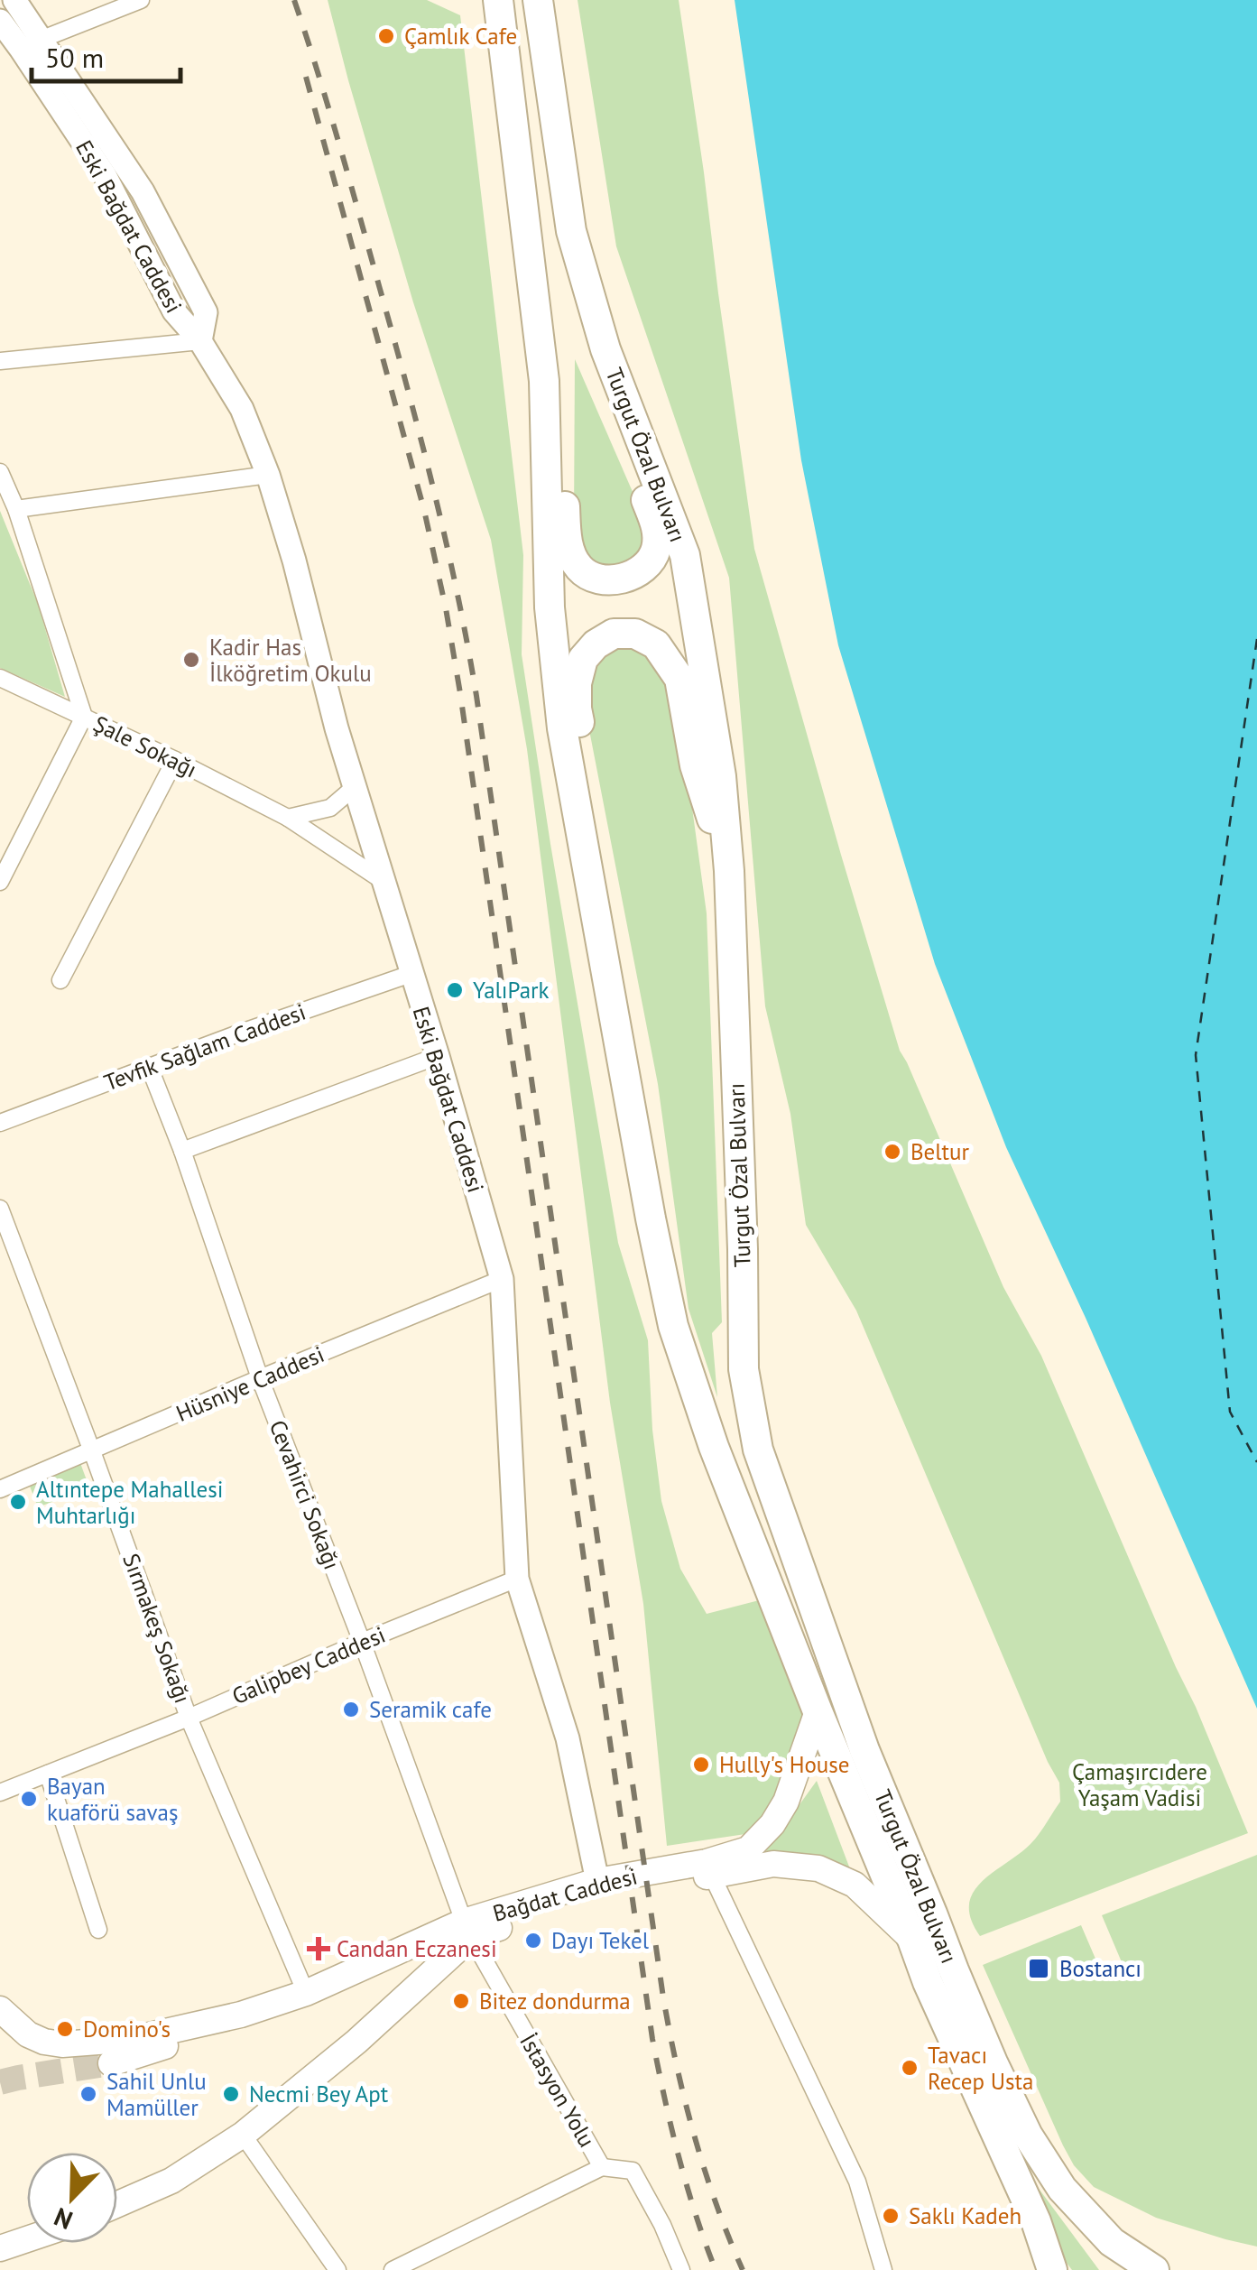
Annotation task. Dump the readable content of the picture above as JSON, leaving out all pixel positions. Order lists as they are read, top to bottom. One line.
{"streets":{"highway":["Turgut Özal Bulvarı"],"main road":["Bağdat Caddesi"],"street":["Eski Bağdat Caddesi","Şale Sokağı","Tevfik Sağlam Caddesi","Hüsniye Caddesi","Cevahirci Sokağı","Sırmakeş Sokağı","Galipbey Caddesi","İstasyon Yolu"]},"crossings":[["Eski Bağdat Caddesi","Şale Sokağı"],["Eski Bağdat Caddesi","Tevfik Sağlam Caddesi"],["Eski Bağdat Caddesi","Hüsniye Caddesi"],["Eski Bağdat Caddesi","Galipbey Caddesi"],["Eski Bağdat Caddesi","Bağdat Caddesi"],["Turgut Özal Bulvarı","Bağdat Caddesi"],["Tevfik Sağlam Caddesi","Cevahirci Sokağı"],["Hüsniye Caddesi","Cevahirci Sokağı"],["Hüsniye Caddesi","Sırmakeş Sokağı"],["Cevahirci Sokağı","Galipbey Caddesi"],["Cevahirci Sokağı","Bağdat Caddesi"],["Cevahirci Sokağı","İstasyon Yolu"],["Sırmakeş Sokağı","Galipbey Caddesi"],["Sırmakeş Sokağı","Bağdat Caddesi"],["Bağdat Caddesi","İstasyon Yolu"]],"parks":["Çamaşırcıdere Yaşam Vadisi"],"places":{"other":["Çamlık Cafe","Kadir Has İlköğretim Okulu","YalıPark","Beltur","Altıntepe Mahallesi Muhtarlığı","Seramik cafe","Hully's House","Bayan kuaförü savaş","Dayı Tekel","Bitez dondurma","Domino's","Tavacı Recep Usta","Sahil Unlu Mamüller","Necmi Bey Apt","Saklı Kadeh"],"health":["Candan Eczanesi"],"transit":["Bostancı"]},"scale_bar":"50 m","north":"bottom left"}
